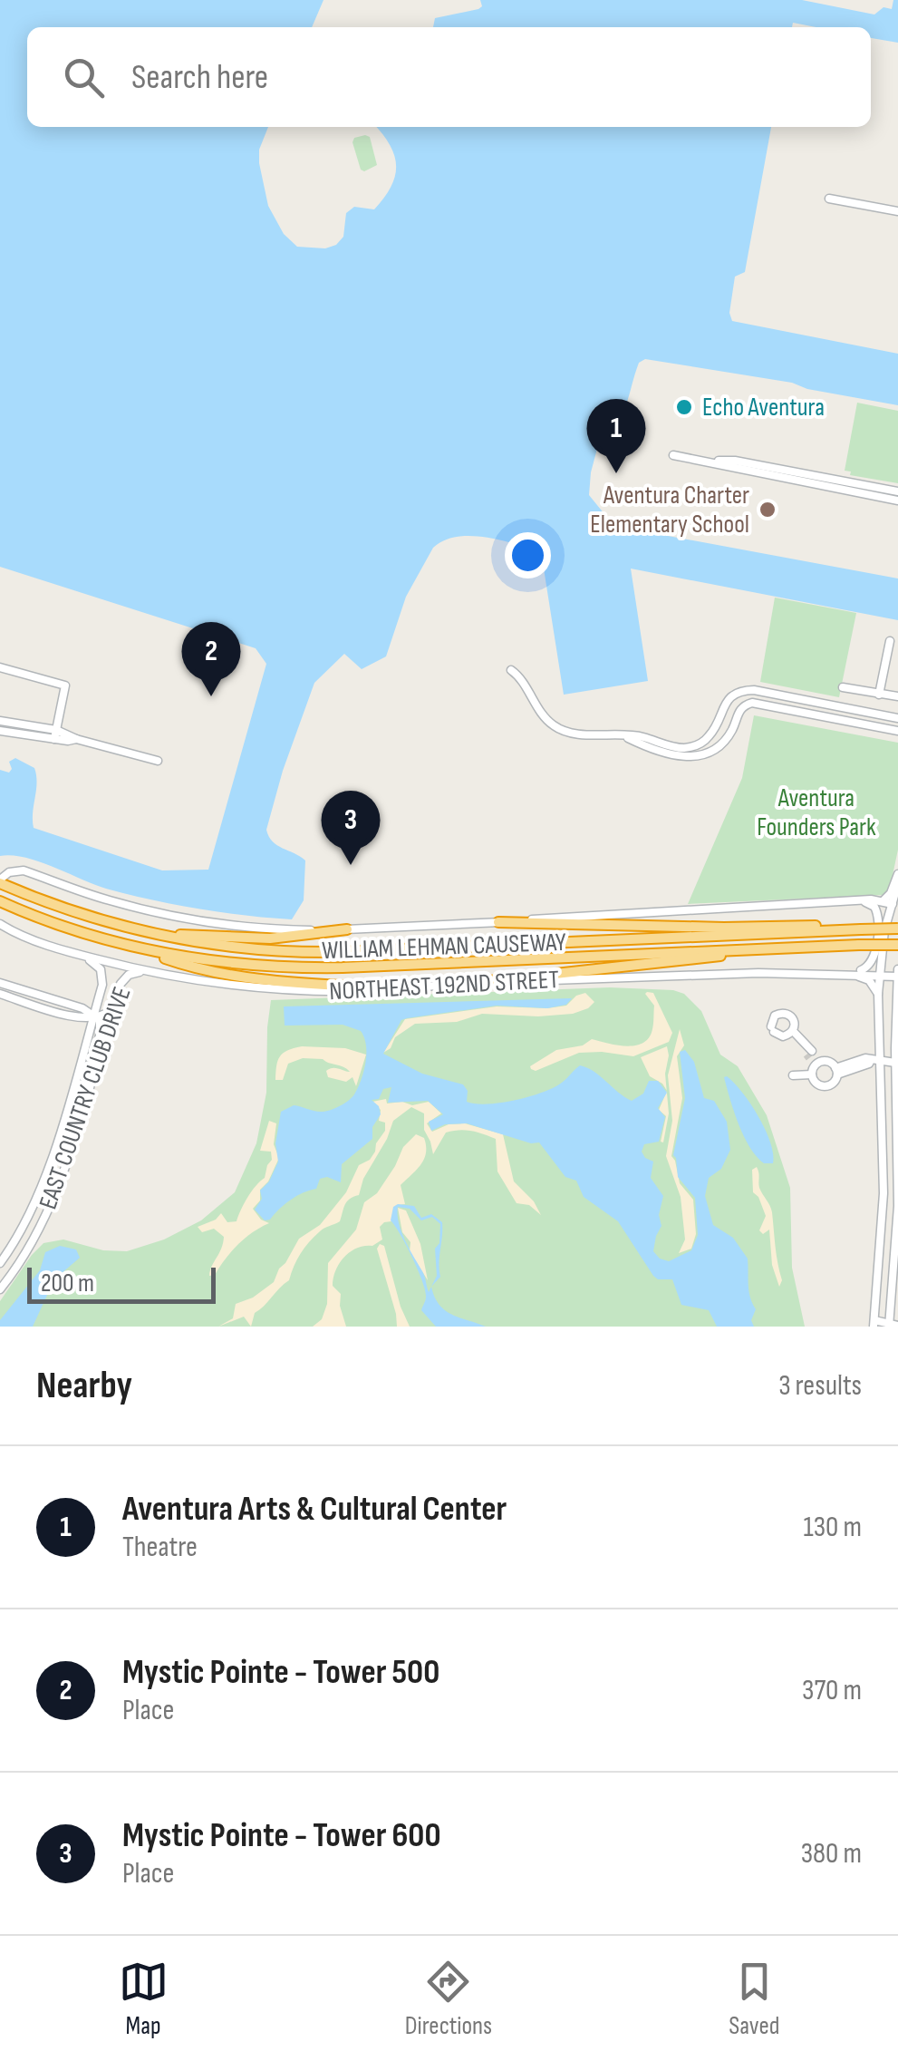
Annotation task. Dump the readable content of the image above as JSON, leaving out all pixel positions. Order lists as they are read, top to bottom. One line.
{"streets":{"highway":["WILLIAM LEHMAN CAUSEWAY"],"street":["NORTHEAST 192ND STREET","EAST COUNTRY CLUB DRIVE"]},"crossings":[["NORTHEAST 192ND STREET","EAST COUNTRY CLUB DRIVE"]],"parks":["Aventura Founders Park"],"places":["Echo Aventura","Aventura Charter Elementary School"],"scale_bar":"200 m","page":{"search":"Search here","pins":["1","2","3"],"scale":"200 m","heading":["Nearby","3 results"],"list":[{"mark":"1","name":"Aventura Arts & Cultural Center","note":"Theatre","value":"130 m"},{"mark":"2","name":"Mystic Pointe - Tower 500","note":"Place","value":"370 m"},{"mark":"3","name":"Mystic Pointe - Tower 600","note":"Place","value":"380 m"}],"nav":["Map","Directions","Saved"]}}
